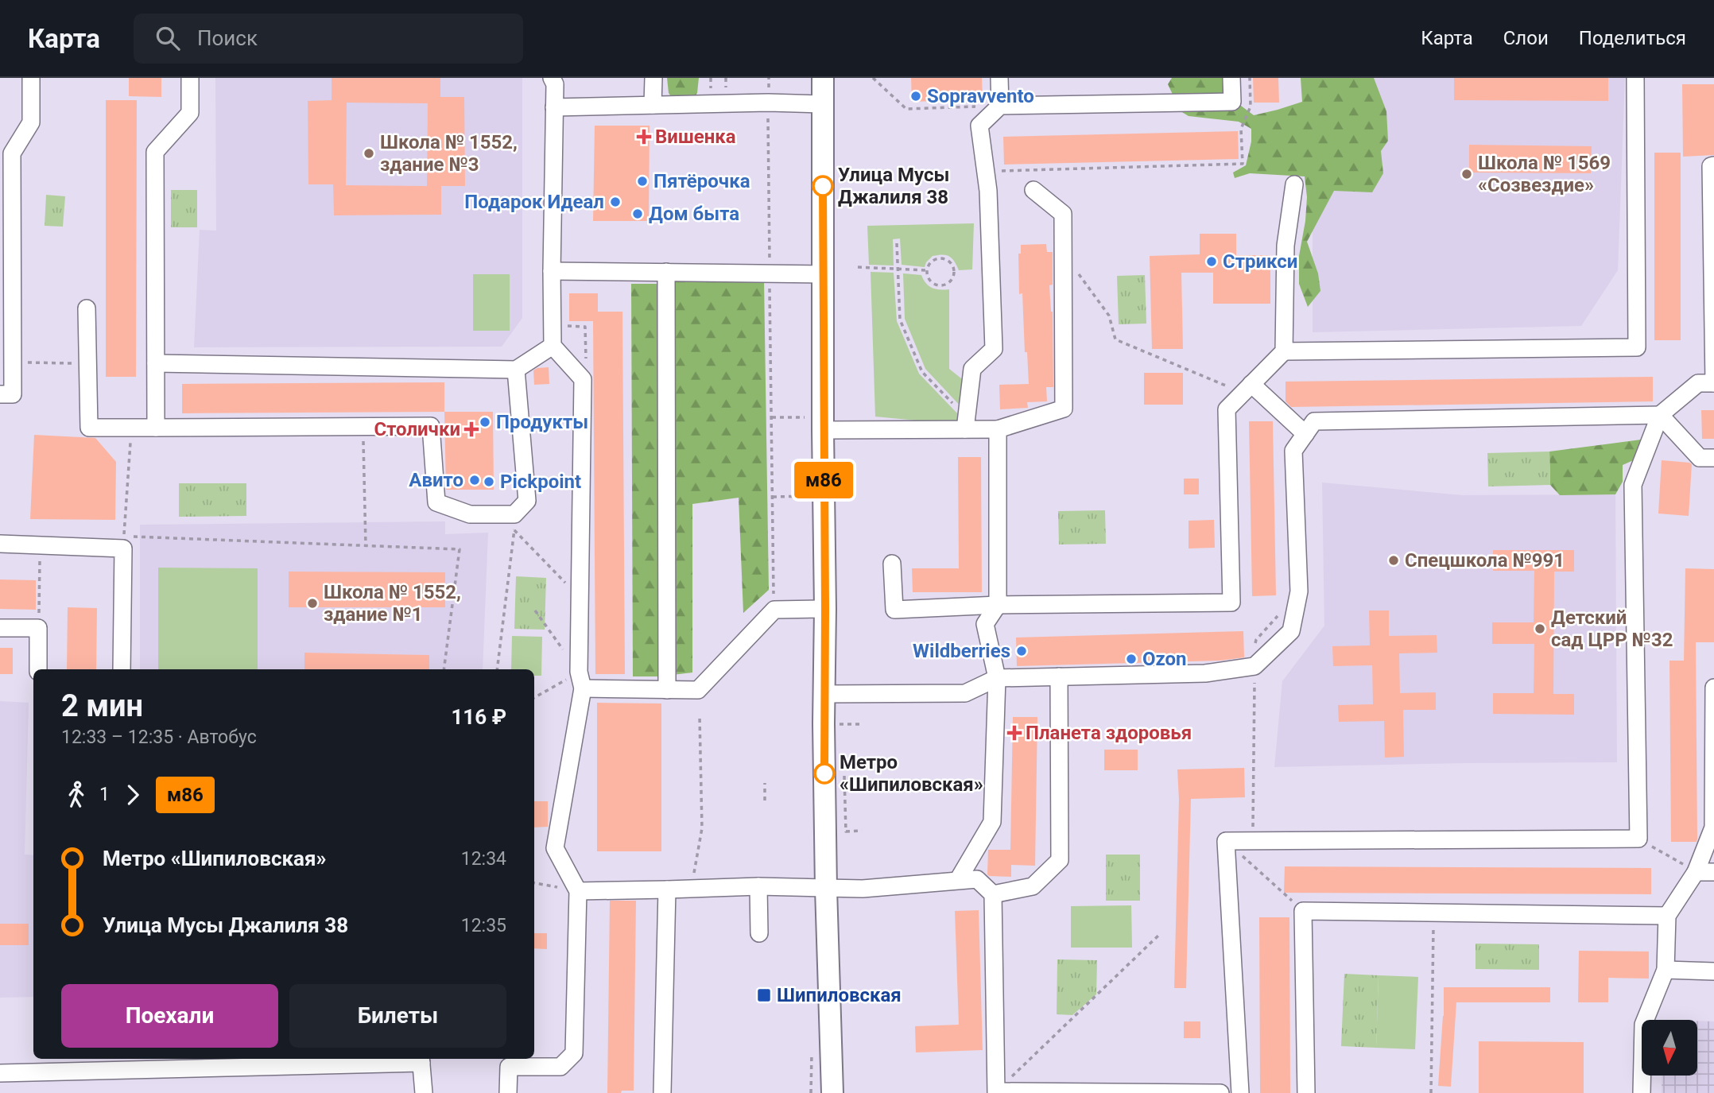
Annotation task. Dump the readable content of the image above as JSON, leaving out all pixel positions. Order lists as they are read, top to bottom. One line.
{"places":{"other":["Sopravvento","Школа № 1552, здание №3","Школа № 1569 «Созвездие»","Пятёрочка","Улица Мусы Джалиля 38","Подарок Идеал","Дом быта","Стрикси","Продукты","Авито","Pickpoint","Спецшкола №991","Школа № 1552, здание №1","Детский сад ЦРР №32","Wildberries","Ozon","Метро «Шипиловская»"],"health":["Вишенка","Столички","Планета здоровья"],"transit":["Шипиловская"]},"lines":["bus line м86"],"north":"bottom","page":{"header":"Карта","search":"Поиск","nav":["Карта","Слои","Поделиться"],"on_map":"м86","heading":["2 мин","12:33 – 12:35 · Автобус","116 ₽"],"legs":["1","м86"],"list":[{"name":"Метро «Шипиловская»","value":"12:34"},{"name":"Улица Мусы Джалиля 38","value":"12:35"}],"buttons":["Поехали","Билеты"]}}
